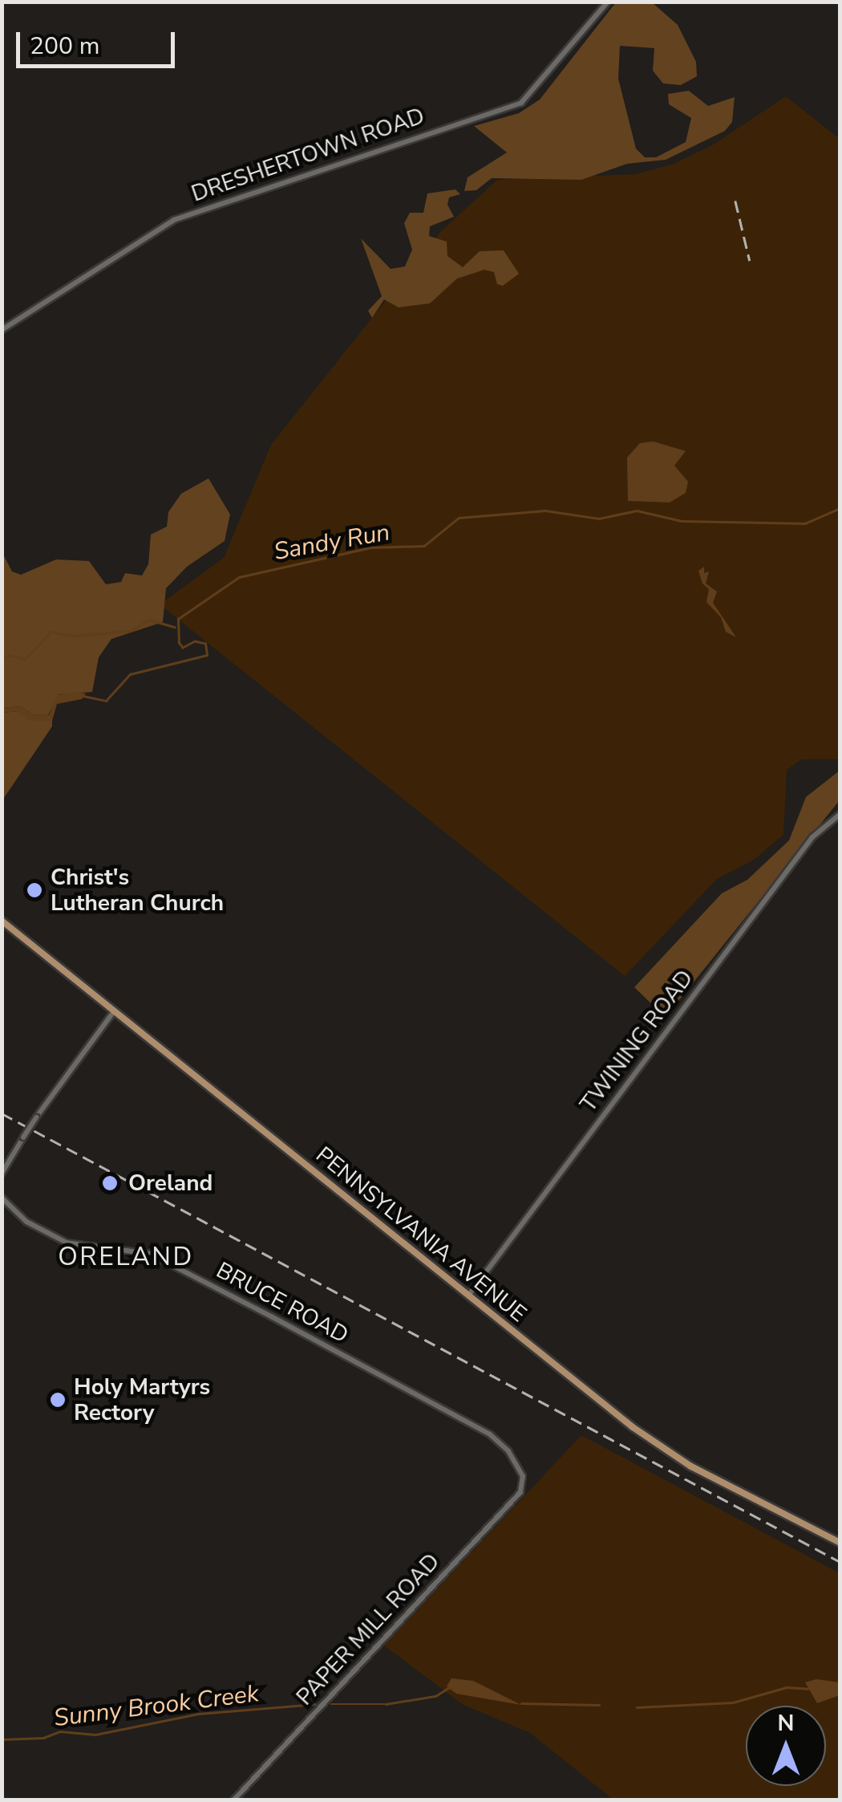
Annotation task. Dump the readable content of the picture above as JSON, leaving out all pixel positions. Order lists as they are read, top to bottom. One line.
{"streets":{"main road":["PENNSYLVANIA AVENUE"],"street":["DRESHERTOWN ROAD","TWINING ROAD","BRUCE ROAD","PAPER MILL ROAD"]},"crossings":[["TWINING ROAD","PENNSYLVANIA AVENUE"],["BRUCE ROAD","PAPER MILL ROAD"]],"districts":["ORELAND"],"water":["Sandy Run","Sunny Brook Creek"],"places":["Christ's Lutheran Church","Oreland","Holy Martyrs Rectory"],"scale_bar":"200 m","north":"top"}
